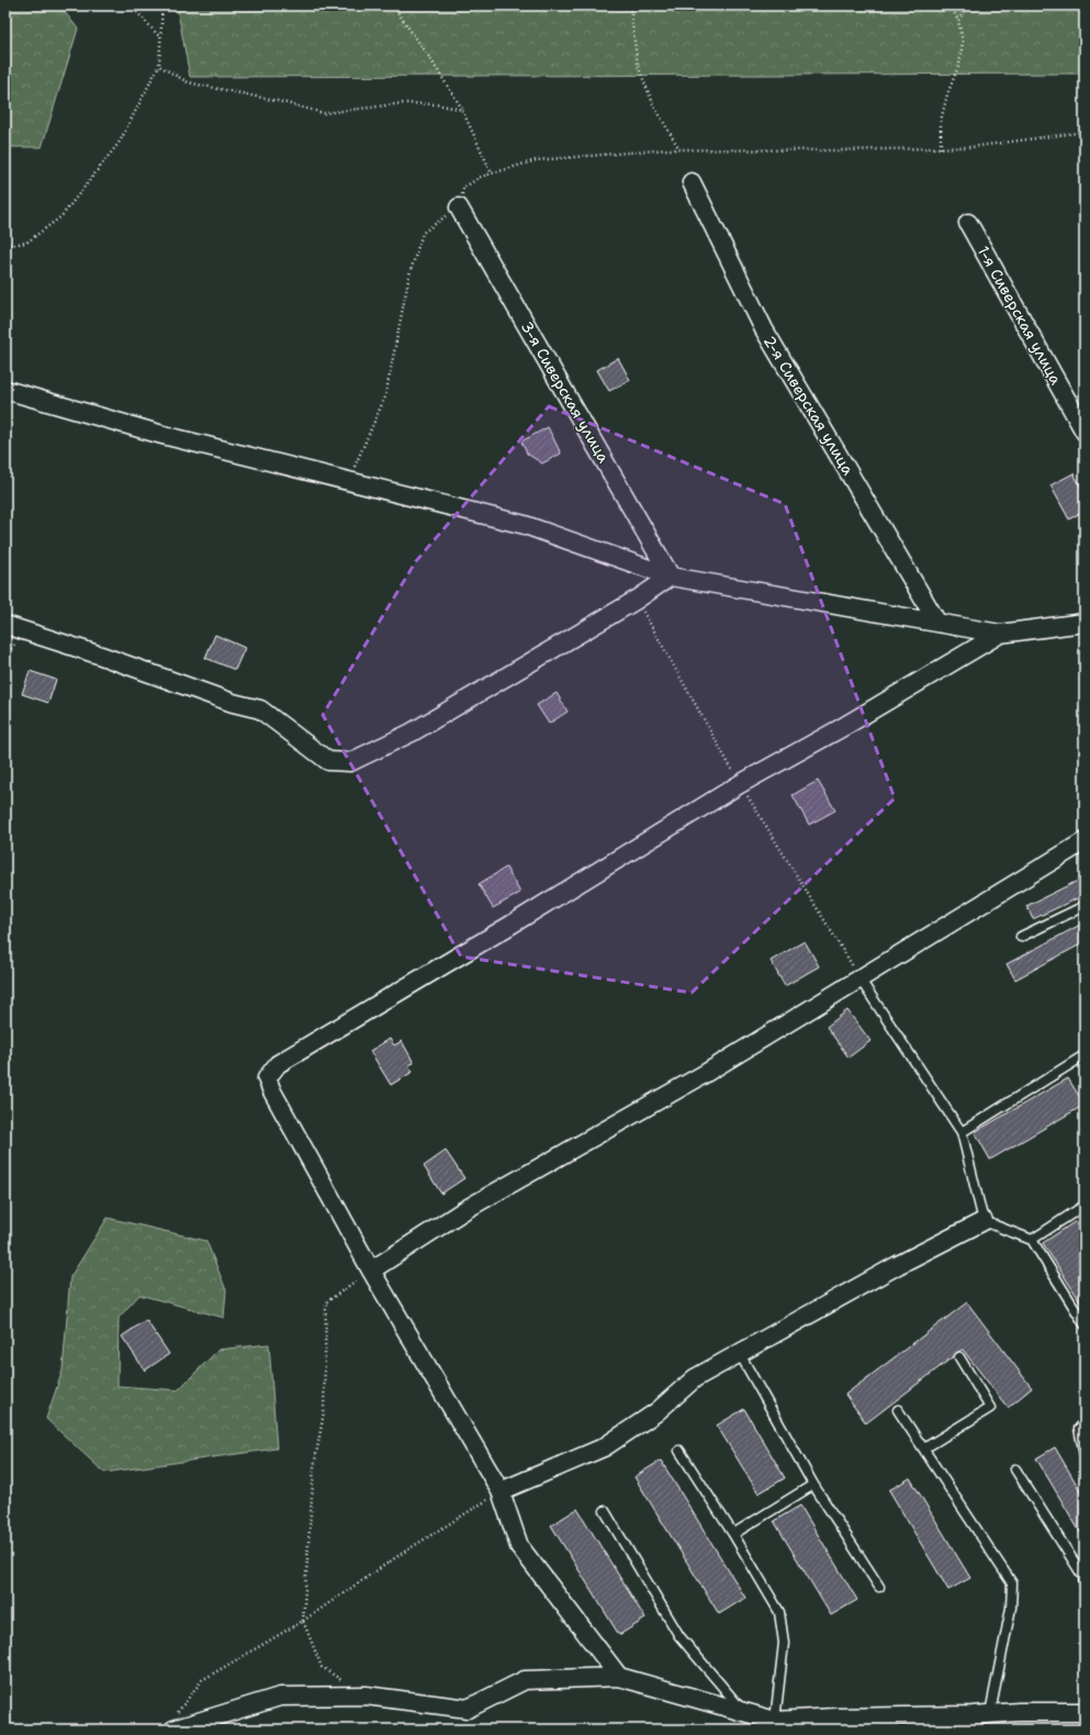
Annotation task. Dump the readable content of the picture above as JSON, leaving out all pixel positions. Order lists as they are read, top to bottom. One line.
{"streets":{"street":["1-я Сиверская улица","3-я Сиверская улица","2-я Сиверская улица"]}}
